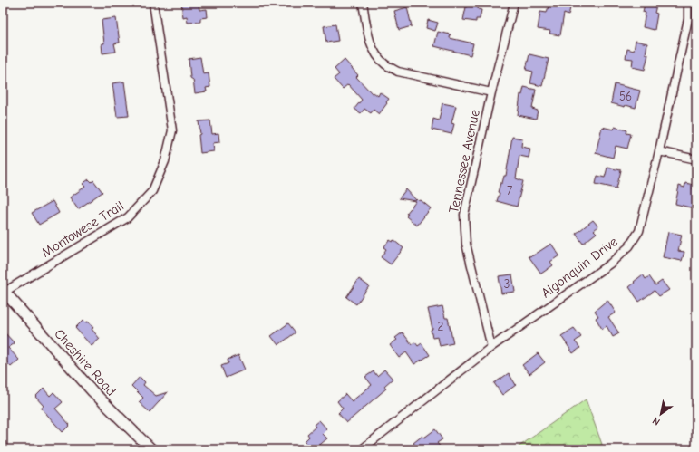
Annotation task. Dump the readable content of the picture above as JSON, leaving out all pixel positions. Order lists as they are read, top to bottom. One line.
{"streets":{"street":["Tennessee Avenue","Montowese Trail","Algonquin Drive","Cheshire Road"]},"crossings":[["Tennessee Avenue","Algonquin Drive"],["Montowese Trail","Cheshire Road"]],"house_numbers":["56","7","3","2"],"north":"bottom left"}
